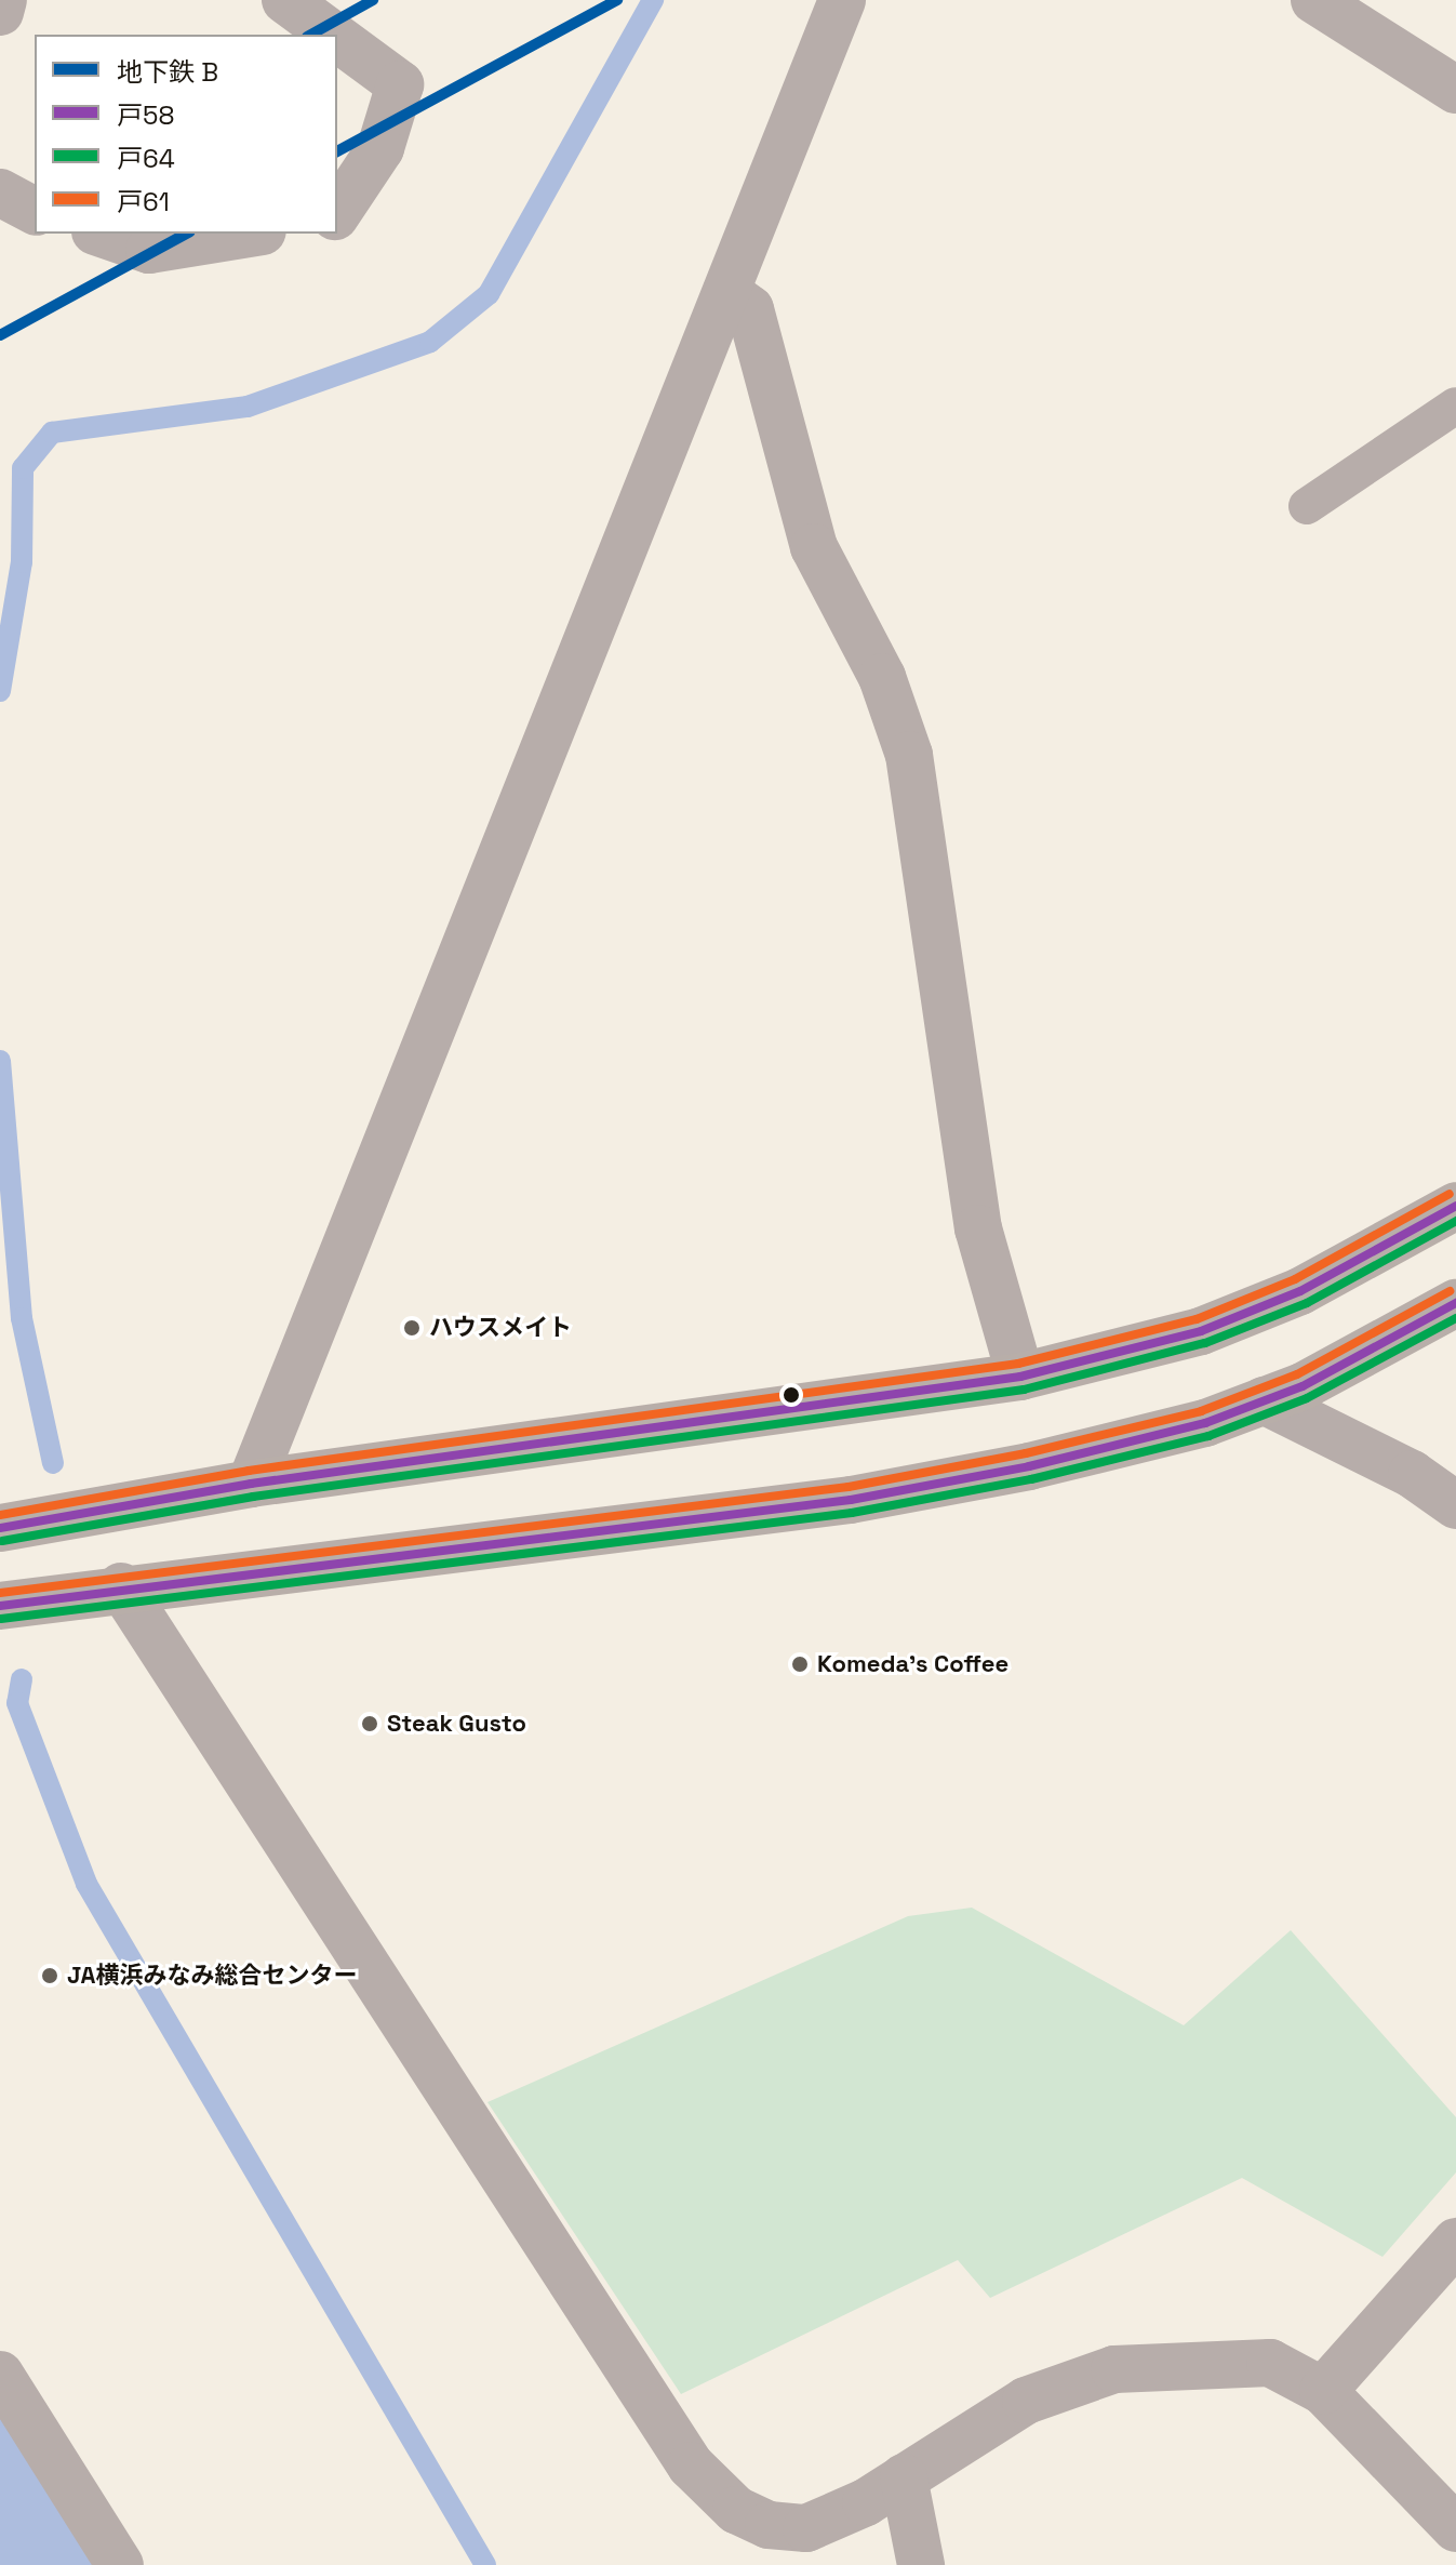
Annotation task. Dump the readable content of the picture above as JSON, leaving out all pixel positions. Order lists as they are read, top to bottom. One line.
{"places":["ハウスメイト","Komeda's Coffee","Steak Gusto","JA横浜みなみ総合センター"],"lines":["metro line B","transit line 戸61","transit line 戸58","transit line 戸64"],"legend":["地下鉄 B","戸58","戸64","戸61"]}
